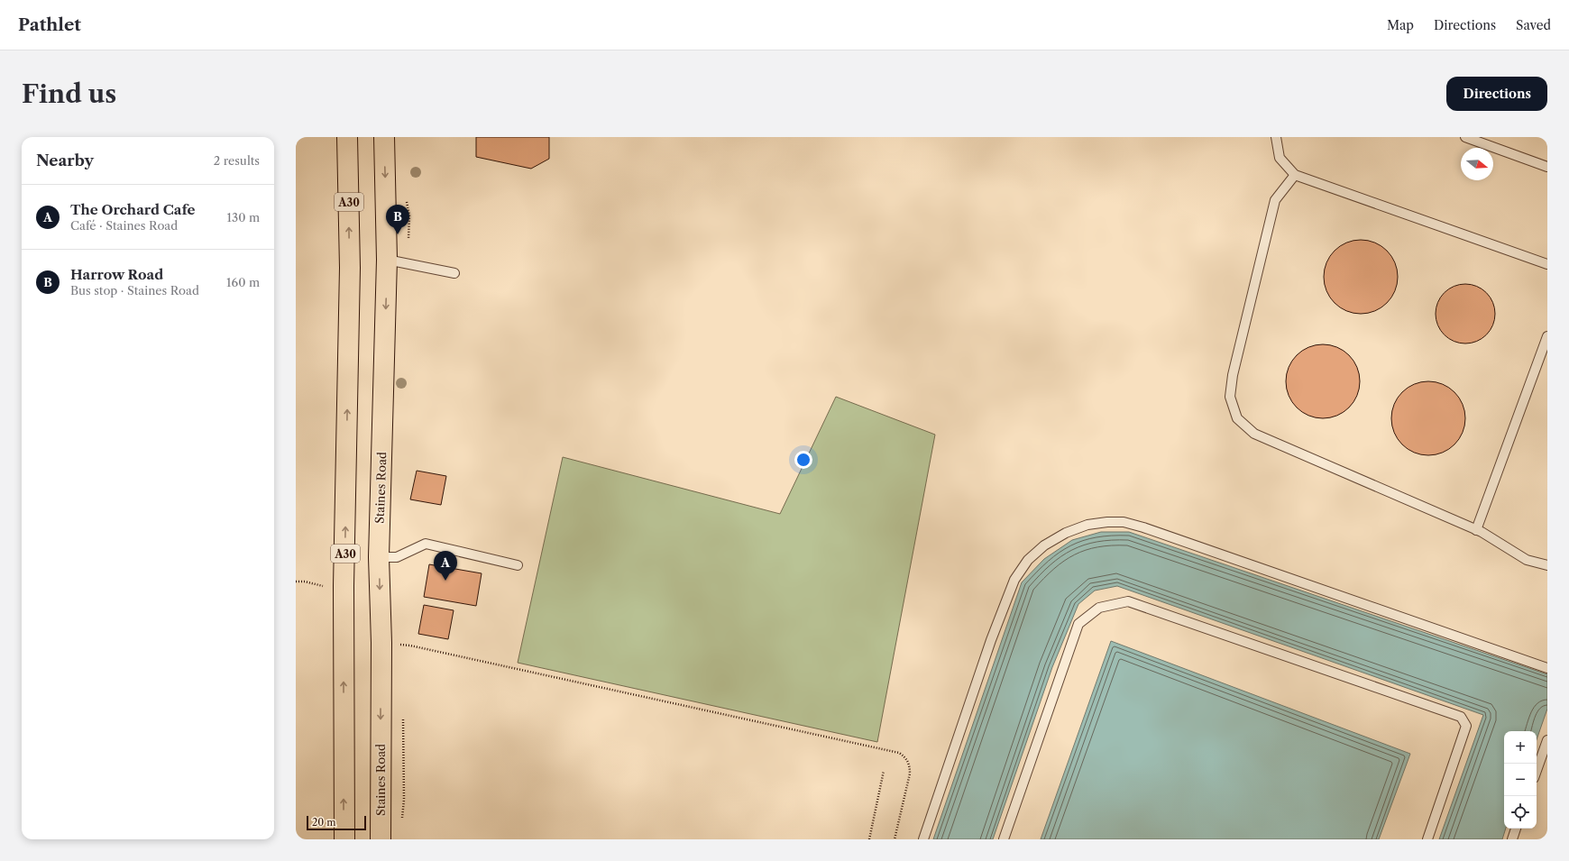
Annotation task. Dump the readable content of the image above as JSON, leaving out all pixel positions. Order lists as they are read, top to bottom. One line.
{"streets":{"highway":["A30","Staines Road"]},"scale_bar":"20 m","north":"right","page":{"header":"Pathlet","nav":["Map","Directions","Saved"],"buttons":"Directions","title":"Find us","heading":["Nearby","2 results"],"list":[{"mark":"A","name":"The Orchard Cafe","note":"Café · Staines Road","value":"130 m"},{"mark":"B","name":"Harrow Road","note":"Bus stop · Staines Road","value":"160 m"}],"pins":["B","A"],"map_buttons":["+","−"],"scale":"20 m"}}
